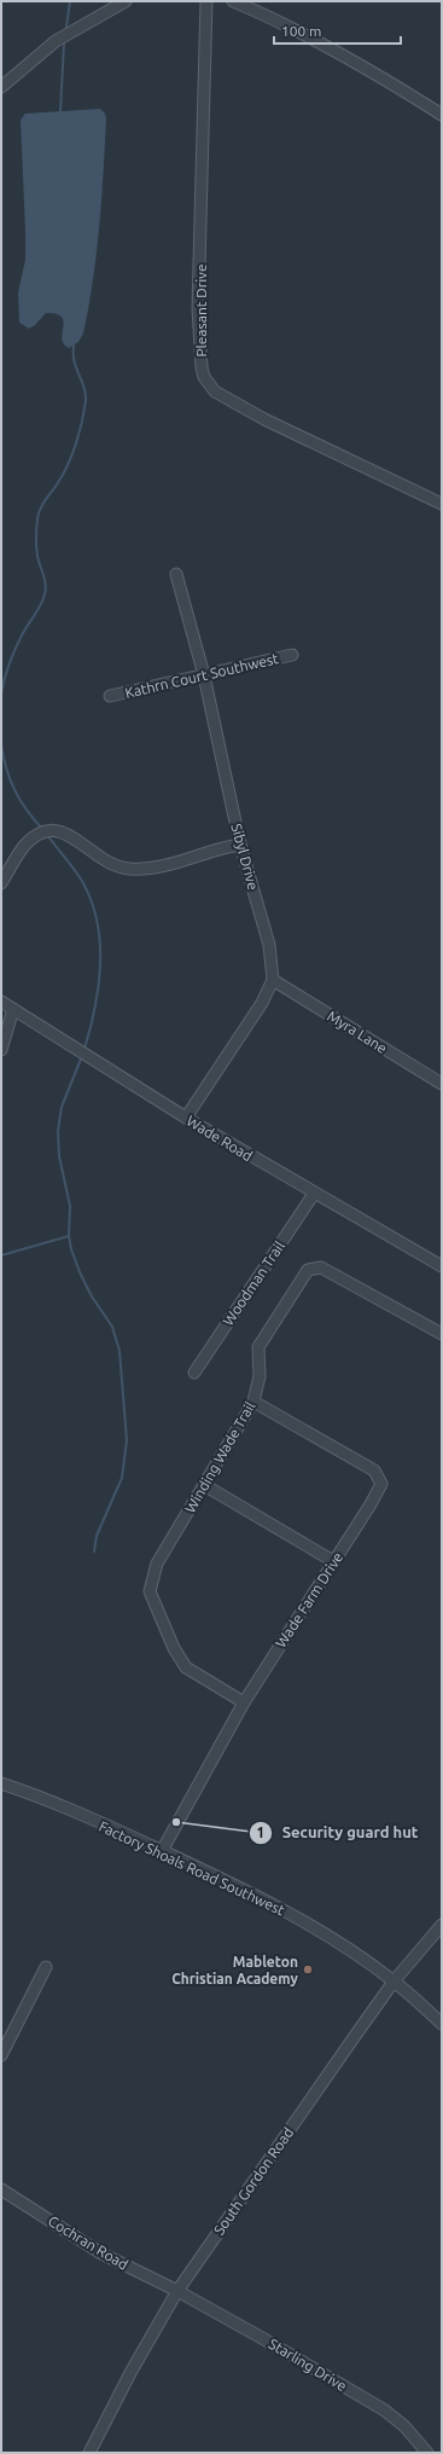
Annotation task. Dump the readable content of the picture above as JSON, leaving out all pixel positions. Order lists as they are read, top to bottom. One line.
{"streets":{"street":["Pleasant Drive","Kathrn Court Southwest","Sibyl Drive","Myra Lane","Wade Road","Woodman Trail","Winding Wade Trail","Wade Farm Drive","Factory Shoals Road Southwest","South Gordon Road","Cochran Road","Starling Drive"]},"crossings":[["Kathrn Court Southwest","Sibyl Drive"],["Sibyl Drive","Myra Lane"],["Wade Road","Woodman Trail"],["Winding Wade Trail","Wade Farm Drive"],["Wade Farm Drive","Factory Shoals Road Southwest"],["Factory Shoals Road Southwest","South Gordon Road"],["South Gordon Road","Cochran Road"],["South Gordon Road","Starling Drive"],["Cochran Road","Starling Drive"]],"places":["Security guard hut","Mableton Christian Academy"],"scale_bar":"100 m"}
